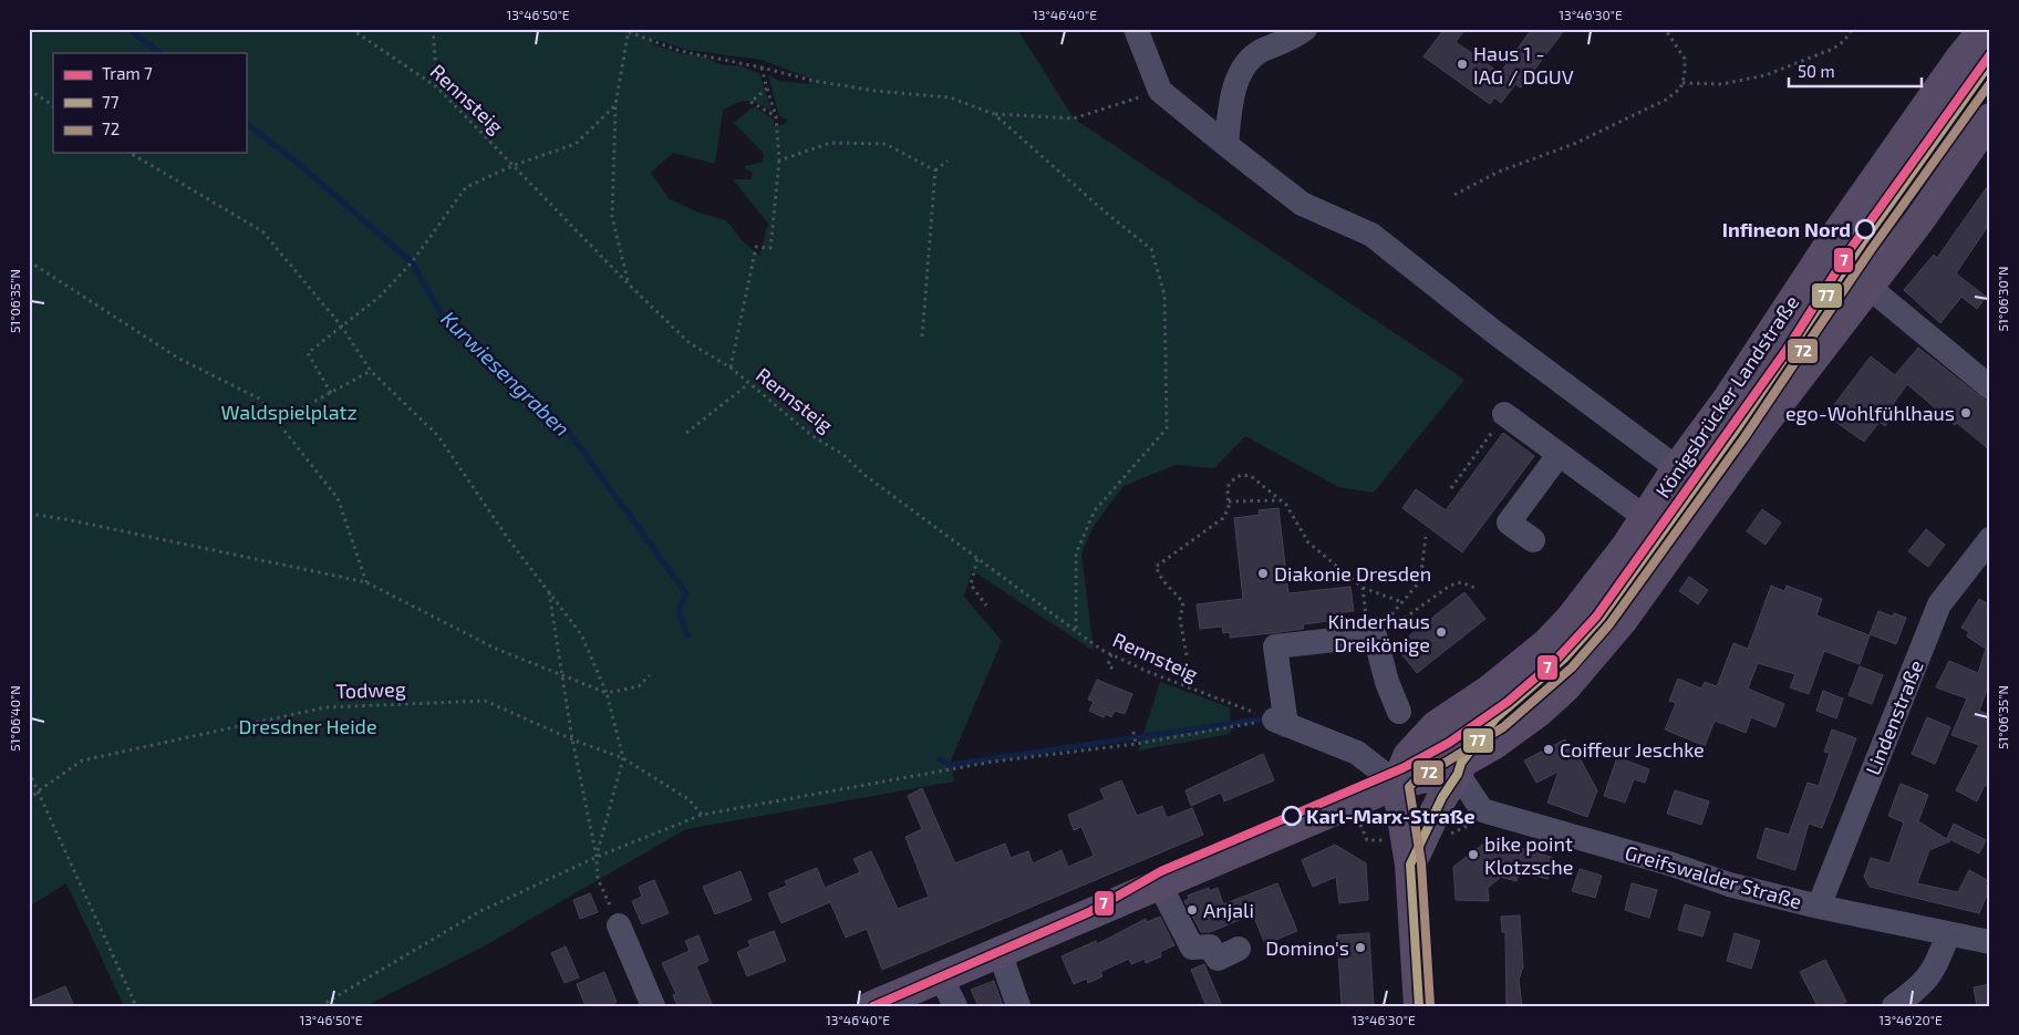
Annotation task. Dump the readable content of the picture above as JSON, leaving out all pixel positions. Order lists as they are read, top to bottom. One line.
{"streets":{"main road":["Königsbrücker Landstraße"],"street":["Lindenstraße","Greifswalder Straße"],"path":["Rennsteig","Todweg"]},"crossings":[["Lindenstraße","Greifswalder Straße"]],"water":["Kurwiesengraben"],"parks":["Waldspielplatz","Dresdner Heide"],"places":["Haus 1 - IAG / DGUV","Infineon Nord","ego-Wohlfühlhaus","Diakonie Dresden","Kinderhaus Dreikönige","Coiffeur Jeschke","Karl-Marx-Straße","bike point Klotzsche","Anjali","Domino's"],"lines":["tram line 7","transit line 77","transit line 72"],"legend":["Tram 7","77","72"],"scale_bar":"50 m","coordinates":["13°46'50\"E","13°46'40\"E","13°46'30\"E","51°06'30\"N","51°06'35\"N","51°06'40\"N","13°46'20\"E"]}
